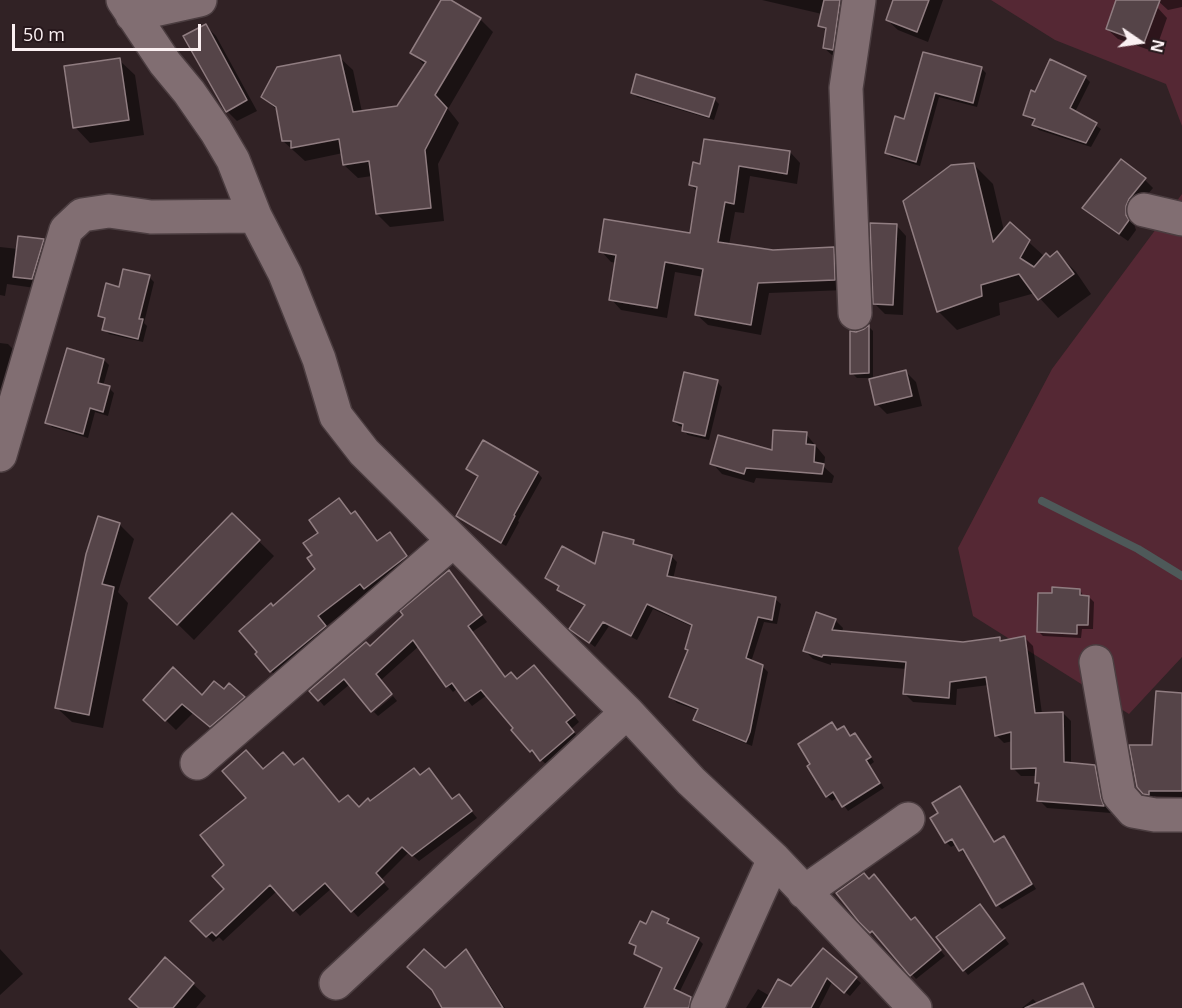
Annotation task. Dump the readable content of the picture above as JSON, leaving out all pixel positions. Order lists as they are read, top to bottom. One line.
{"scale_bar":"50 m","north":"right"}
